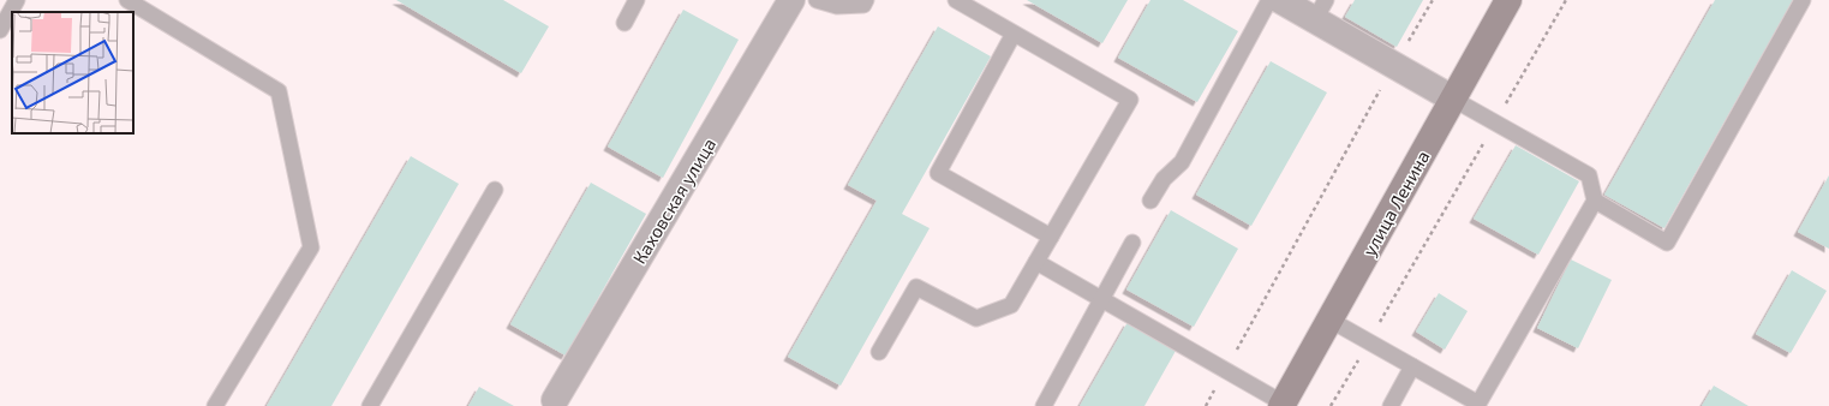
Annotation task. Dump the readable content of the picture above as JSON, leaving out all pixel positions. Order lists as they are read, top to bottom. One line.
{"streets":{"street":["Каховская улица","улица Ленина"]}}
